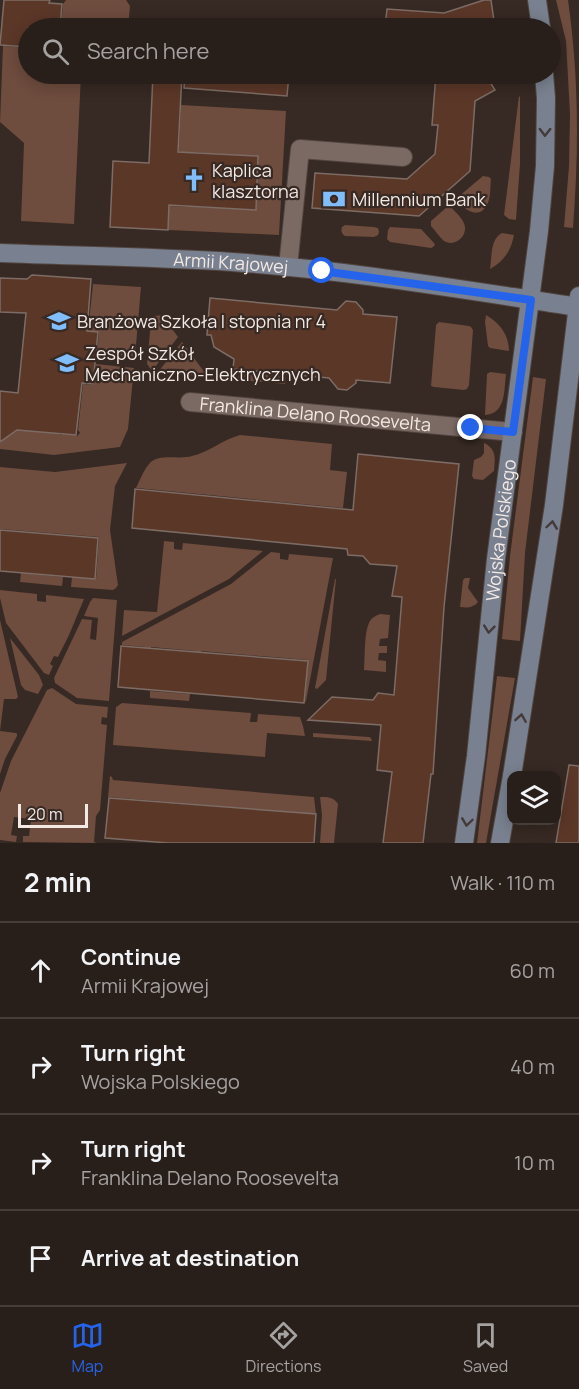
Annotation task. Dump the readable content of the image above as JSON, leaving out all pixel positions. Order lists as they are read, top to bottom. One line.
{"streets":{"street":["Armii Krajowej","Franklina Delano Roosevelta","Wojska Polskiego"]},"crossings":[["Armii Krajowej","Wojska Polskiego"],["Franklina Delano Roosevelta","Wojska Polskiego"]],"places":{"church":["Kaplica klasztorna"],"bank":["Millennium Bank"],"school or university":["Branżowa Szkoła I stopnia nr 4","Zespół Szkół Mechaniczno-Elektrycznych"]},"scale_bar":"20 m","page":{"search":"Search here","scale":"20 m","heading":["2 min","Walk · 110 m"],"list":[["Continue","Armii Krajowej","60 m"],["Turn right","Wojska Polskiego","40 m"],["Turn right","Franklina Delano Roosevelta","10 m"],"Arrive at destination"],"nav":["Map","Directions","Saved"]}}
